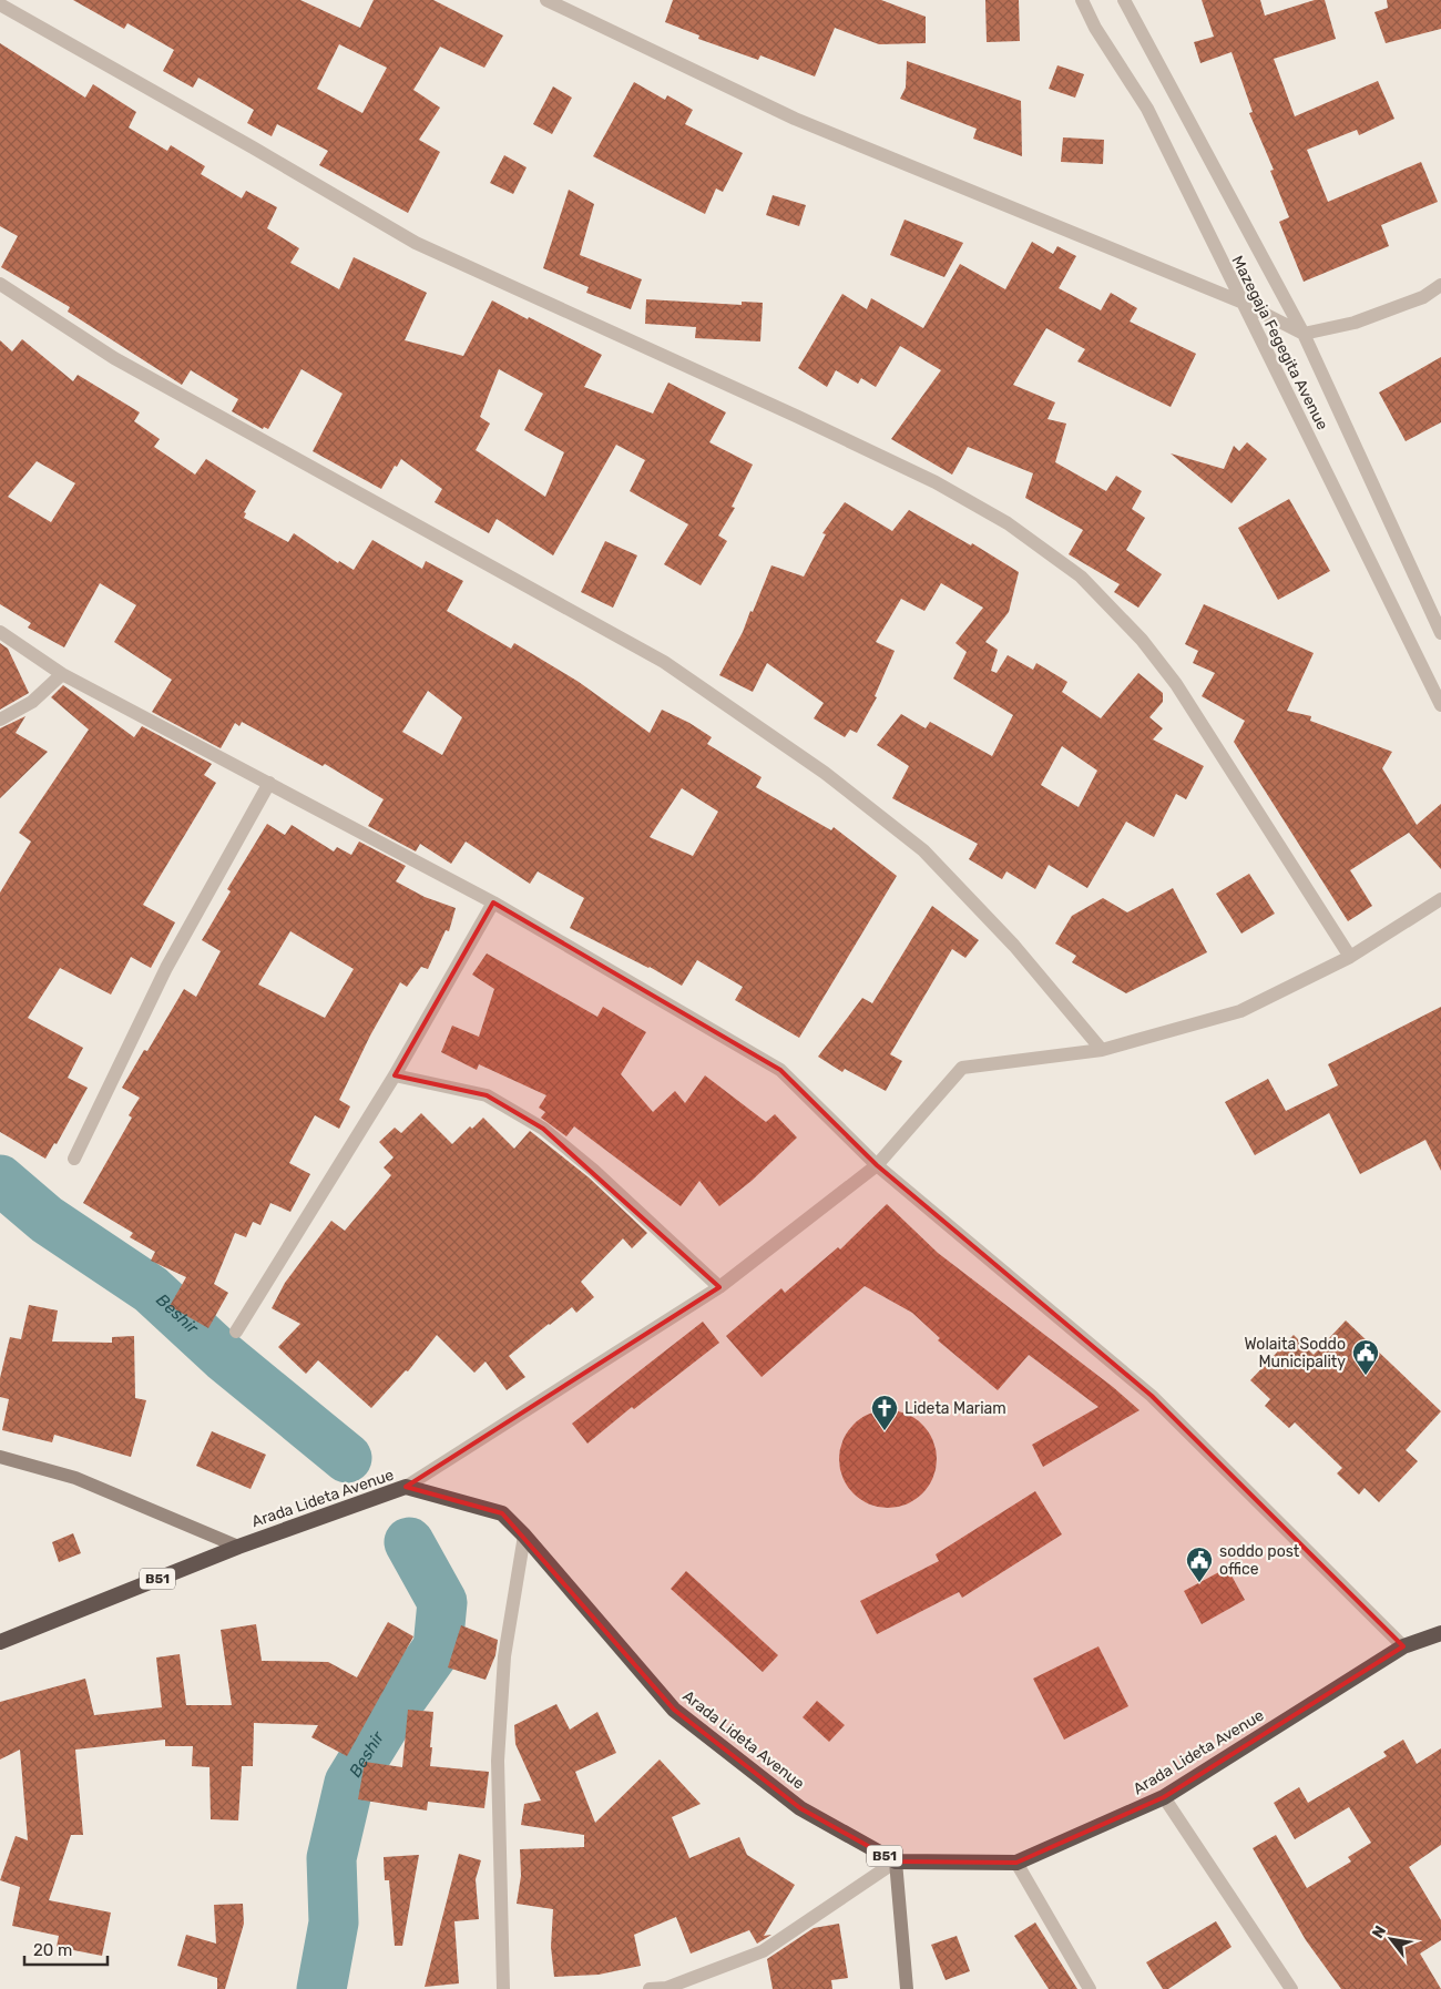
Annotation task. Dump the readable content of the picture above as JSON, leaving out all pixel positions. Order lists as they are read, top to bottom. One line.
{"streets":{"highway":["Arada Lideta Avenue","B51"],"street":["Mazegaja Fegegita Avenue"]},"water":["Beshir"],"places":{"public building":["Wolaita Soddo Municipality","soddo post office"],"church":["Lideta Mariam"]},"scale_bar":"20 m","north":"top left"}
